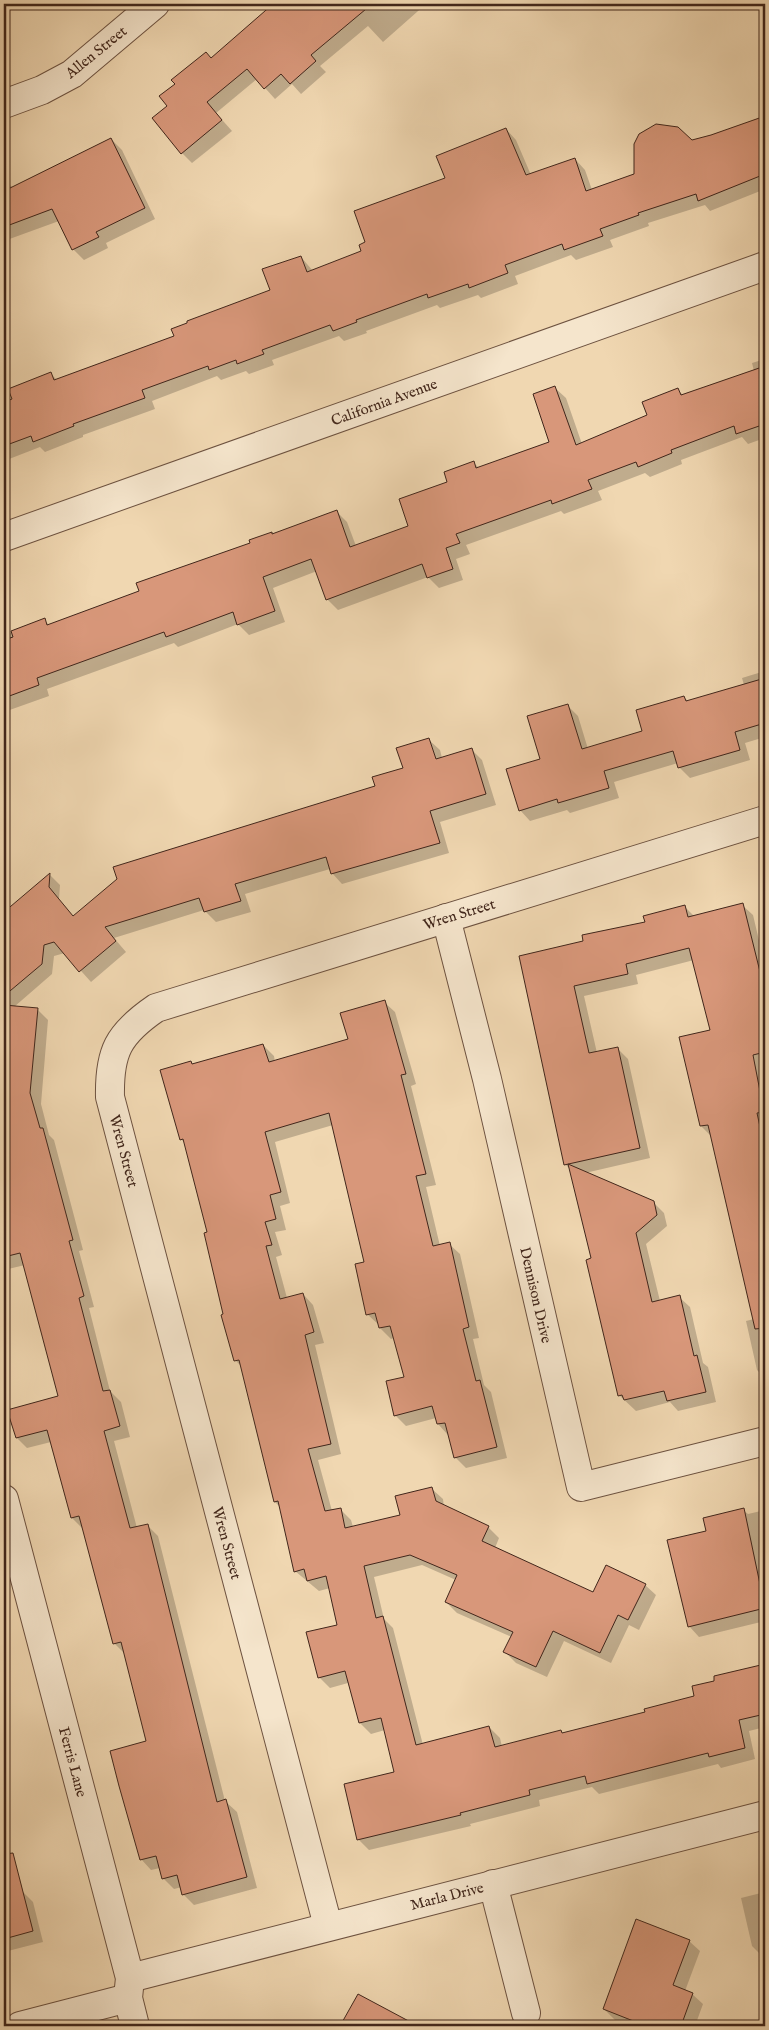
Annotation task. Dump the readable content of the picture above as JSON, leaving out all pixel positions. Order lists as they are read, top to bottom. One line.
{"streets":{"street":["Allen Street","California Avenue","Wren Street","Dennison Drive","Ferris Lane","Marla Drive"]},"crossings":[["Wren Street","Dennison Drive"],["Wren Street","Marla Drive"],["Ferris Lane","Marla Drive"]]}
